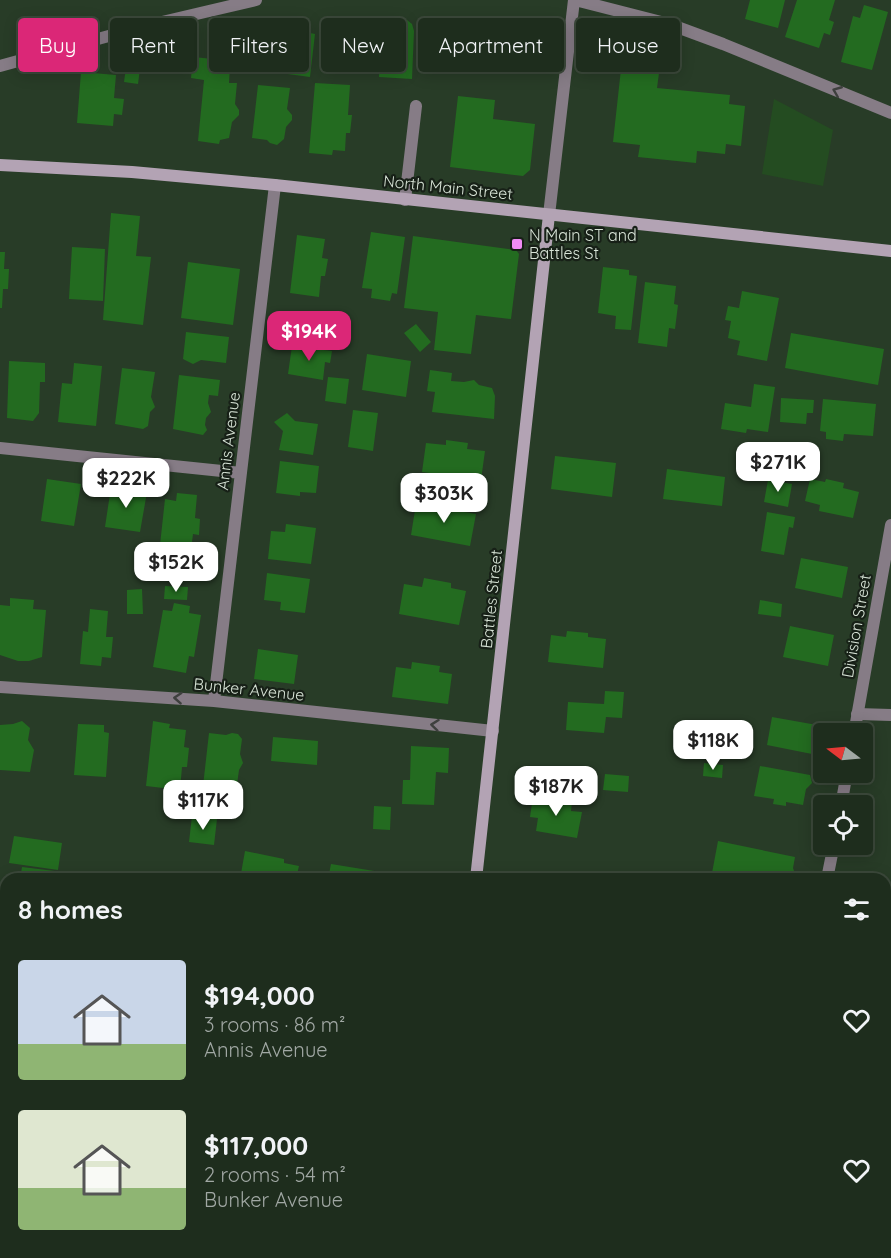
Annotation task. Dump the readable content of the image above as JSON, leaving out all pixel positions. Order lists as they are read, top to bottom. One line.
{"streets":{"main road":["North Main Street","Battles Street"],"street":["Annis Avenue","Division Street","Bunker Avenue"]},"crossings":[["North Main Street","Annis Avenue"],["North Main Street","Battles Street"],["Annis Avenue","Bunker Avenue"],["Battles Street","Bunker Avenue"]],"one_way":["Bunker Avenue"],"places":{"transit":["N Main ST and Battles St"]},"north":"left","page":{"chip":["Buy","Rent","Filters","New","Apartment","House"],"price":["$194K","$271K","$222K","$303K","$152K","$118K","$187K","$117K"],"heading":"8 homes","list":[{"name":"$194,000","note":"3 rooms · 86 m² · Annis Avenue"},{"name":"$117,000","note":"2 rooms · 54 m² · Bunker Avenue"}]}}
